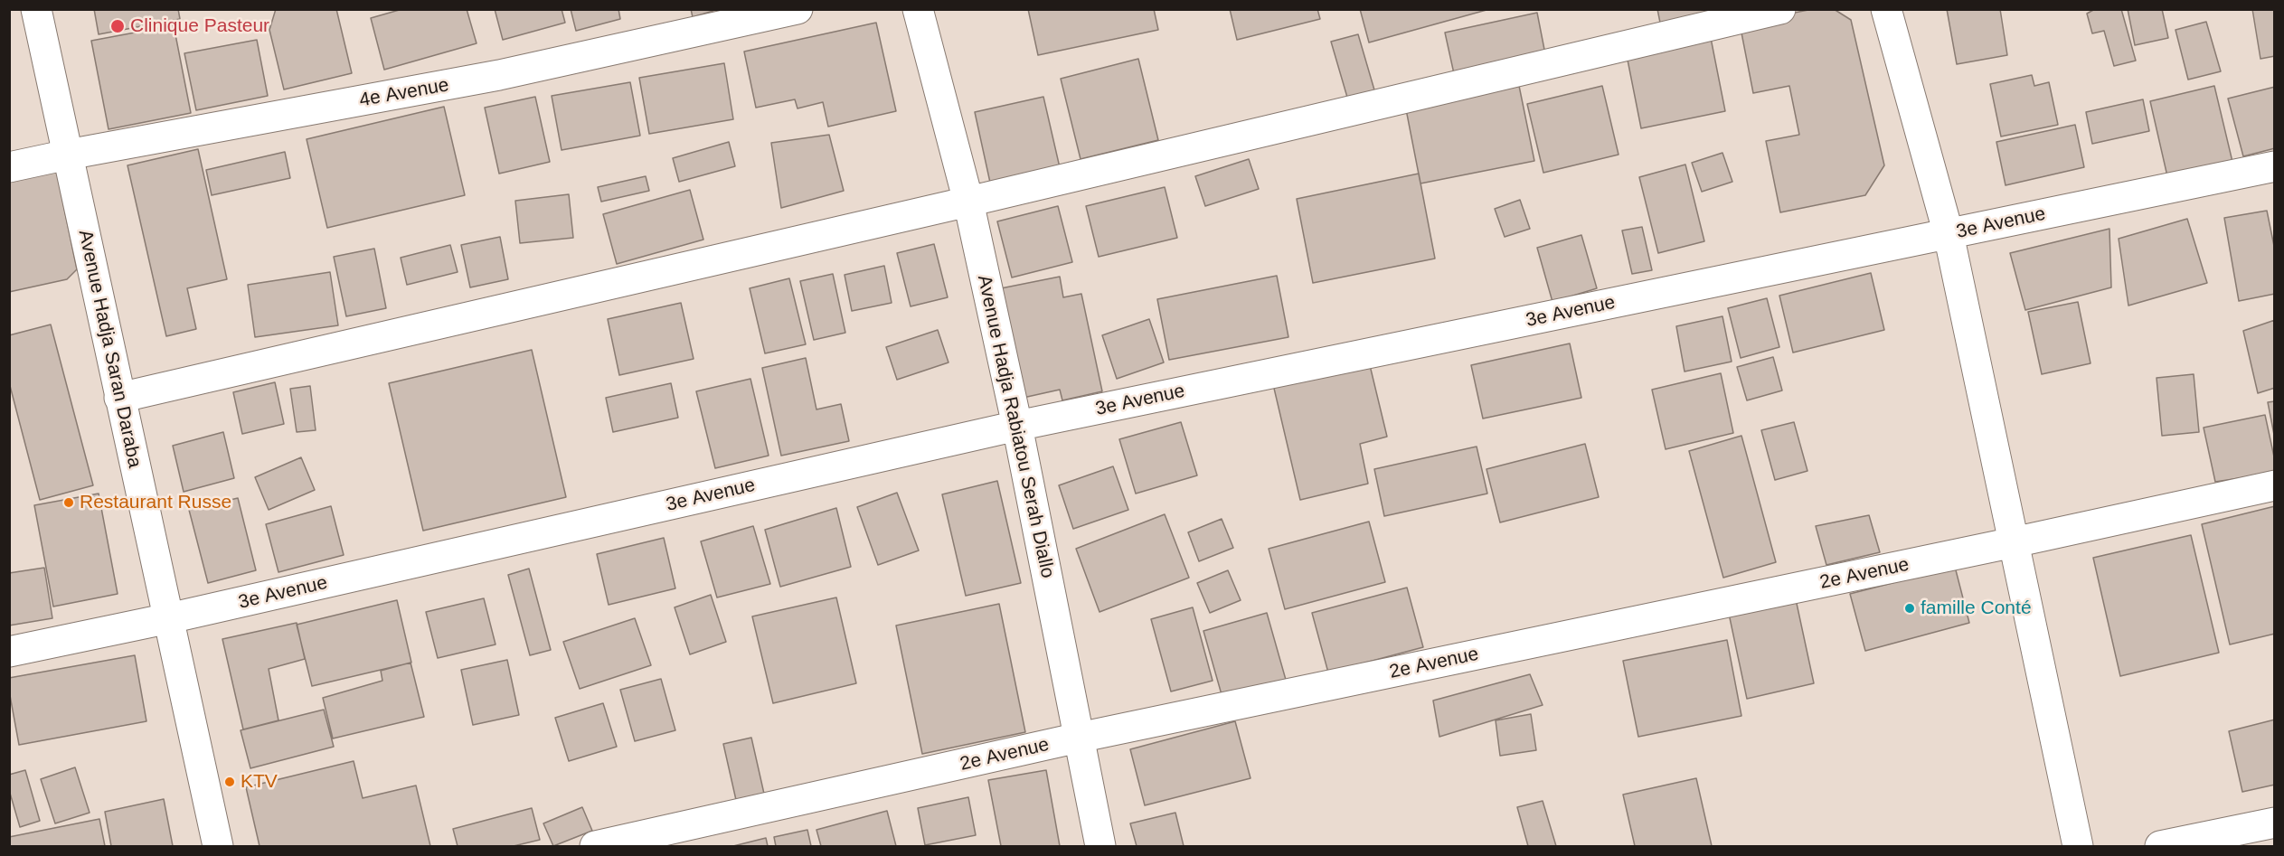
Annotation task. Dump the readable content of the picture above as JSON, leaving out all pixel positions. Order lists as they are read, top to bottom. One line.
{"streets":{"street":["4e Avenue","3e Avenue","Avenue Hadja Saran Daraba","Avenue Hadja Rabiatou Serah Diallo","2e Avenue"]},"crossings":[["4e Avenue","Avenue Hadja Saran Daraba"],["3e Avenue","Avenue Hadja Saran Daraba"],["3e Avenue","Avenue Hadja Rabiatou Serah Diallo"],["Avenue Hadja Rabiatou Serah Diallo","2e Avenue"]],"places":["Clinique Pasteur","Restaurant Russe","famille Conté","KTV"]}
